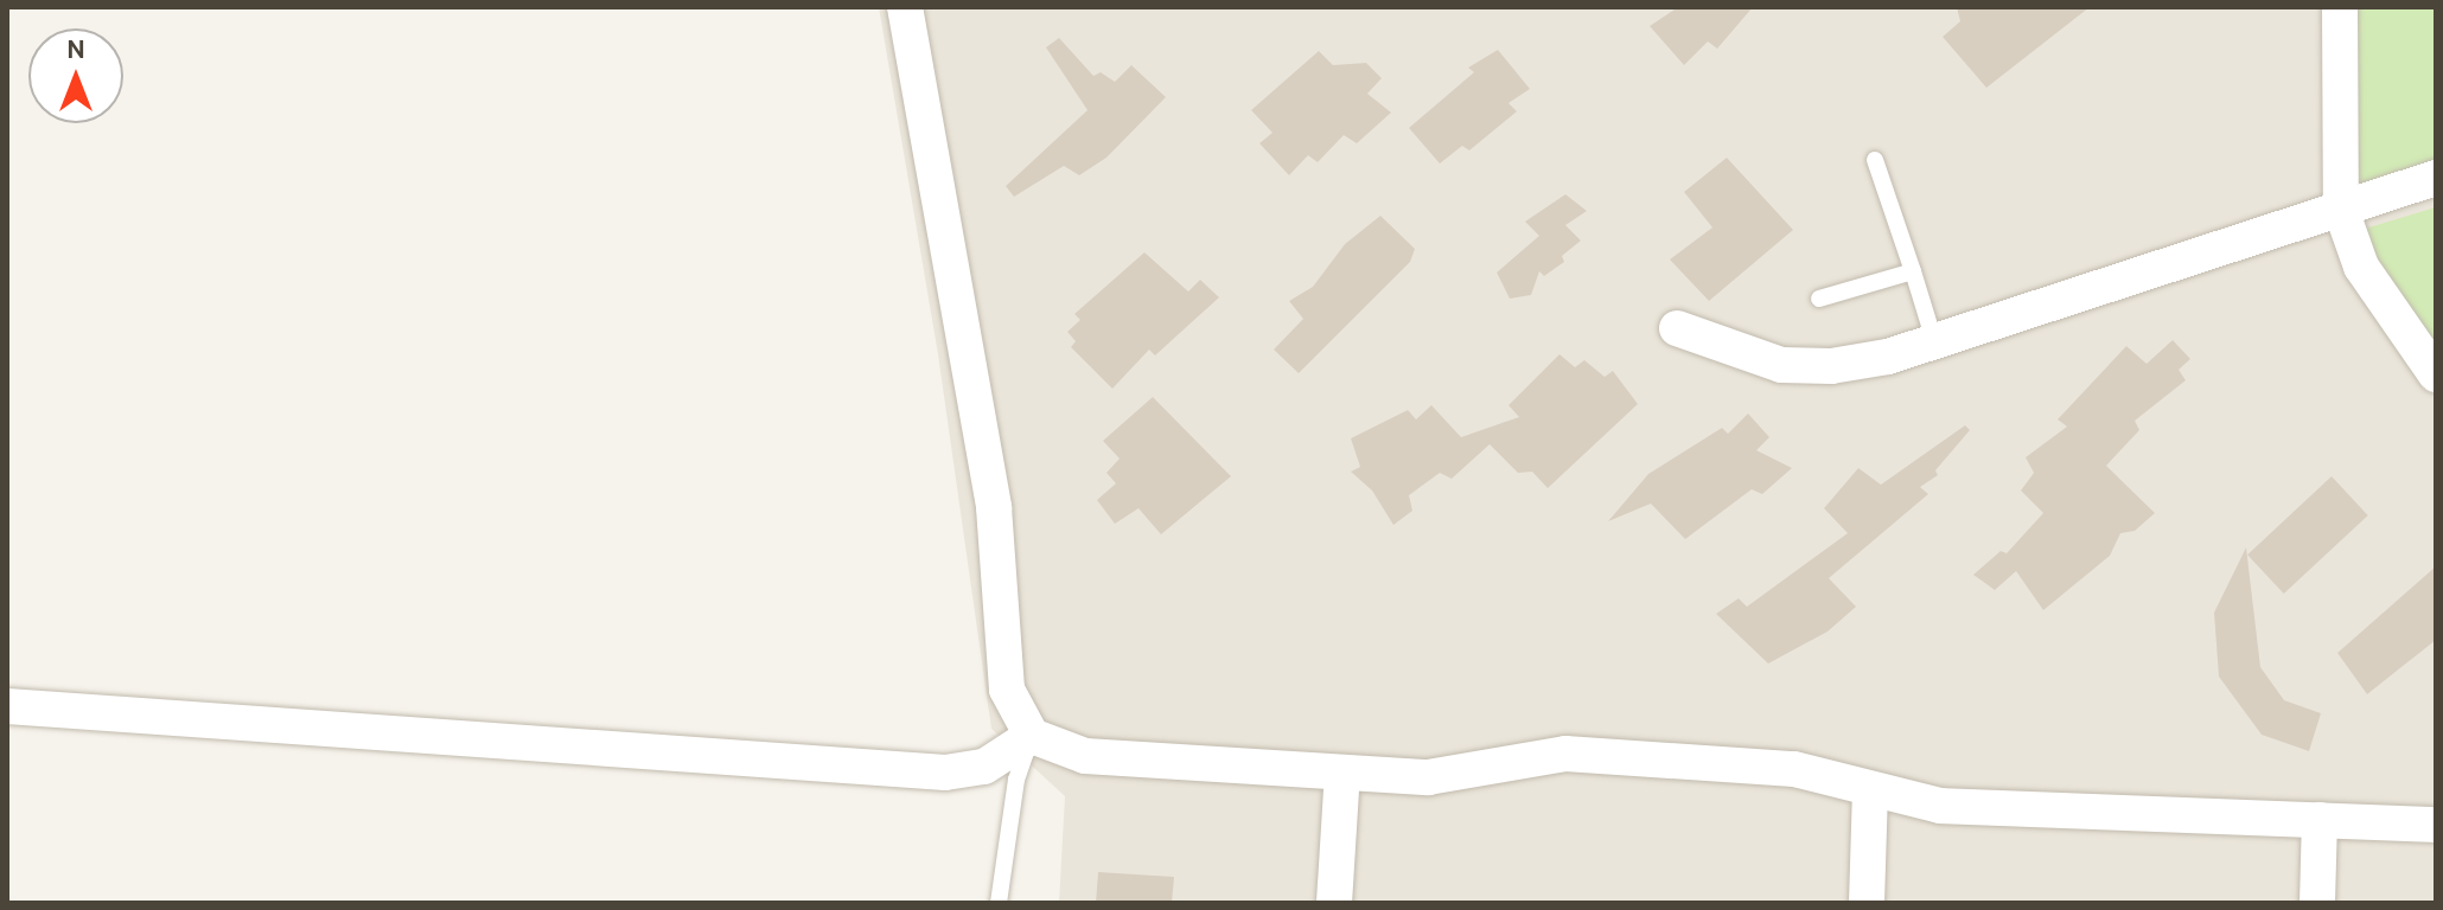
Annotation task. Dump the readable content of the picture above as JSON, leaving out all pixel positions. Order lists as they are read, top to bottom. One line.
{"north":"top"}
